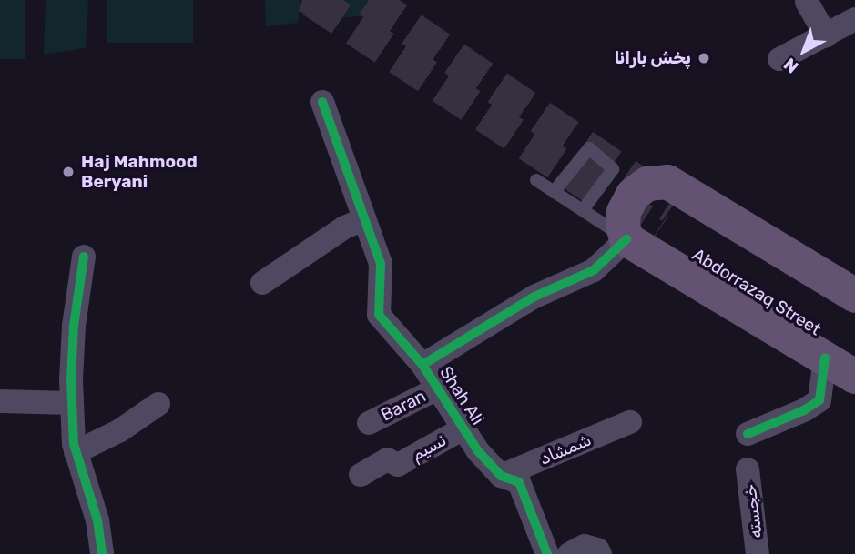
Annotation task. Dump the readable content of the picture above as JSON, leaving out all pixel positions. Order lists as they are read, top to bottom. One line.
{"streets":{"main road":["Abdorrazaq Street"],"street":["Shah Ali","Baran","نسیم","شمشاد","خجسته"]},"crossings":[["Shah Ali","Baran"],["Shah Ali","نسیم"],["Shah Ali","شمشاد"]],"places":["پخش بارانا","Haj Mahmood Beryani"],"north":"bottom left"}
